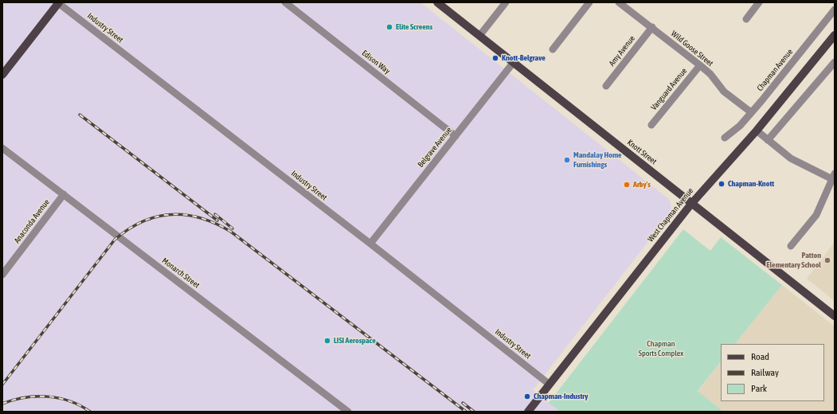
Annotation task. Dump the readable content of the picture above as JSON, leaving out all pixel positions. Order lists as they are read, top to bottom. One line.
{"streets":{"main road":["Knott Street","West Chapman Avenue"],"street":["Industry Street","Wild Goose Street","Amy Avenue","Edison Way","Chapman Avenue","Vanguard Avenue","Belgrave Avenue","Anaconda Avenue","Monarch Street"]},"crossings":[["Industry Street","Belgrave Avenue"],["Industry Street","West Chapman Avenue"],["Wild Goose Street","Amy Avenue"],["Wild Goose Street","Chapman Avenue"],["Wild Goose Street","Vanguard Avenue"],["Edison Way","Belgrave Avenue"],["Belgrave Avenue","Knott Street"],["Knott Street","West Chapman Avenue"],["Anaconda Avenue","Monarch Street"]],"parks":["Chapman Sports Complex"],"places":["Elite Screens","Knott-Belgrave","Mandalay Home Furnishings","Chapman-Knott","Arby's","Patton Elementary School","LISI Aerospace","Chapman-Industry"],"legend":["Road","Railway","Park"]}
